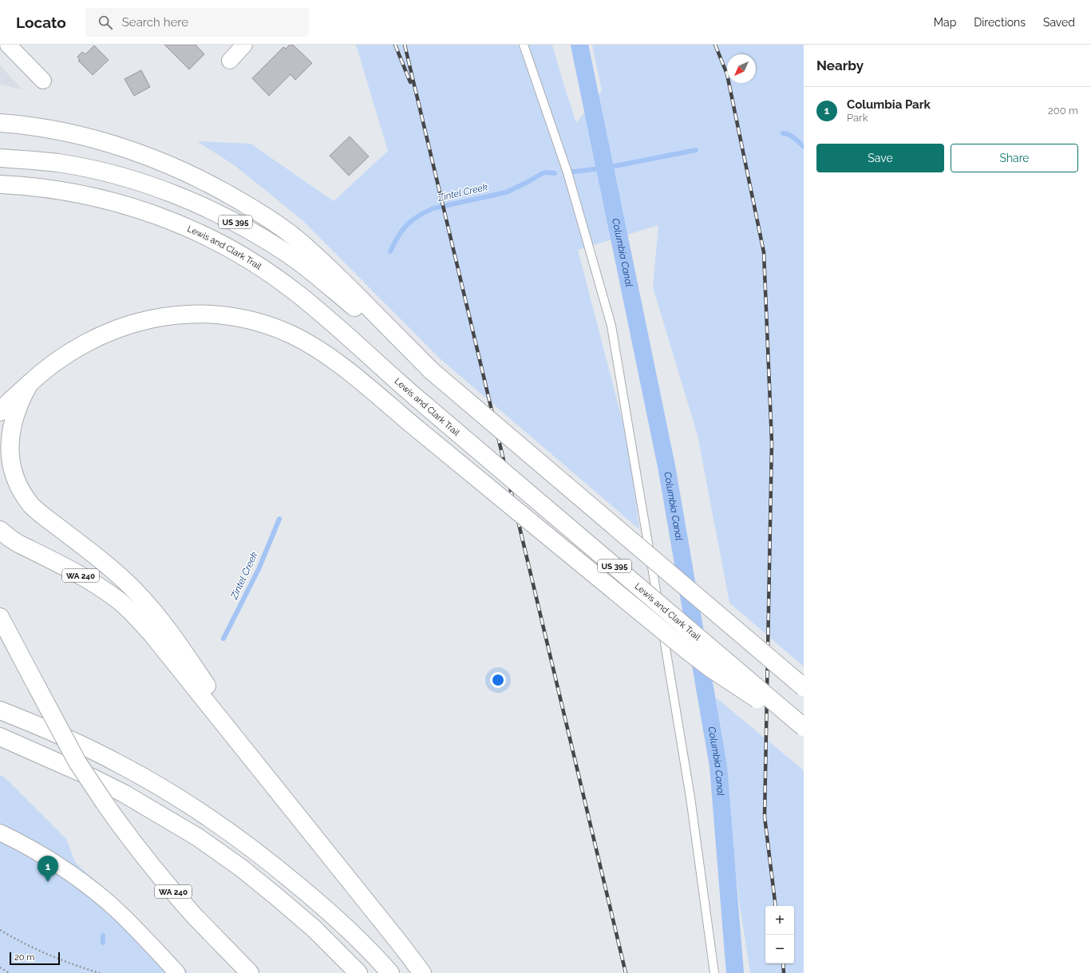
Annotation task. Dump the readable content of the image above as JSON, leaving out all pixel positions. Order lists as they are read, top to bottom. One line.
{"streets":{"highway":["US 395","Lewis and Clark Trail","WA 240"]},"water":["Zintel Creek","Columbia Canal"],"scale_bar":"20 m","north":"bottom left","page":{"header":"Locato","search":"Search here","nav":["Map","Directions","Saved"],"heading":"Nearby","list":[{"mark":"1","name":"Columbia Park","note":"Park","value":"200 m"}],"buttons":["Save","Share"],"pins":"1","map_buttons":["+","−"],"scale":"20 m"}}
